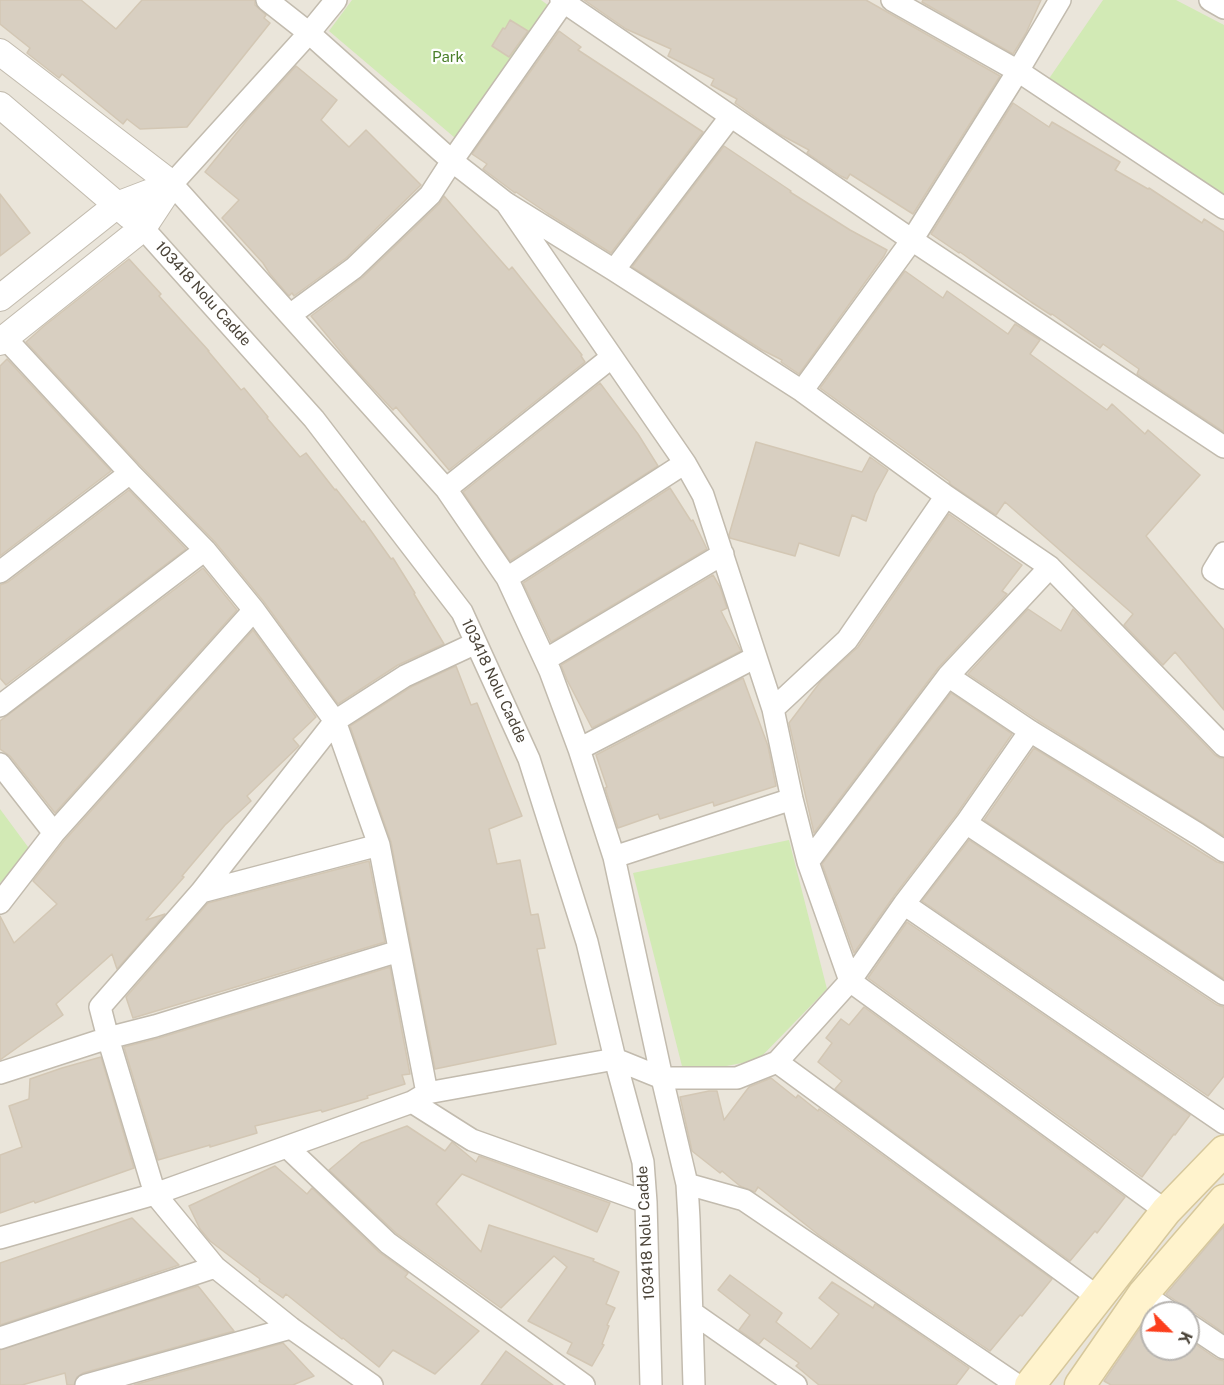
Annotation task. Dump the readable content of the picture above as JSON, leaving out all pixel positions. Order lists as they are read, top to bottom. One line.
{"streets":{"street":["103418 Nolu Cadde"]},"parks":["Park"],"north":"bottom right"}
